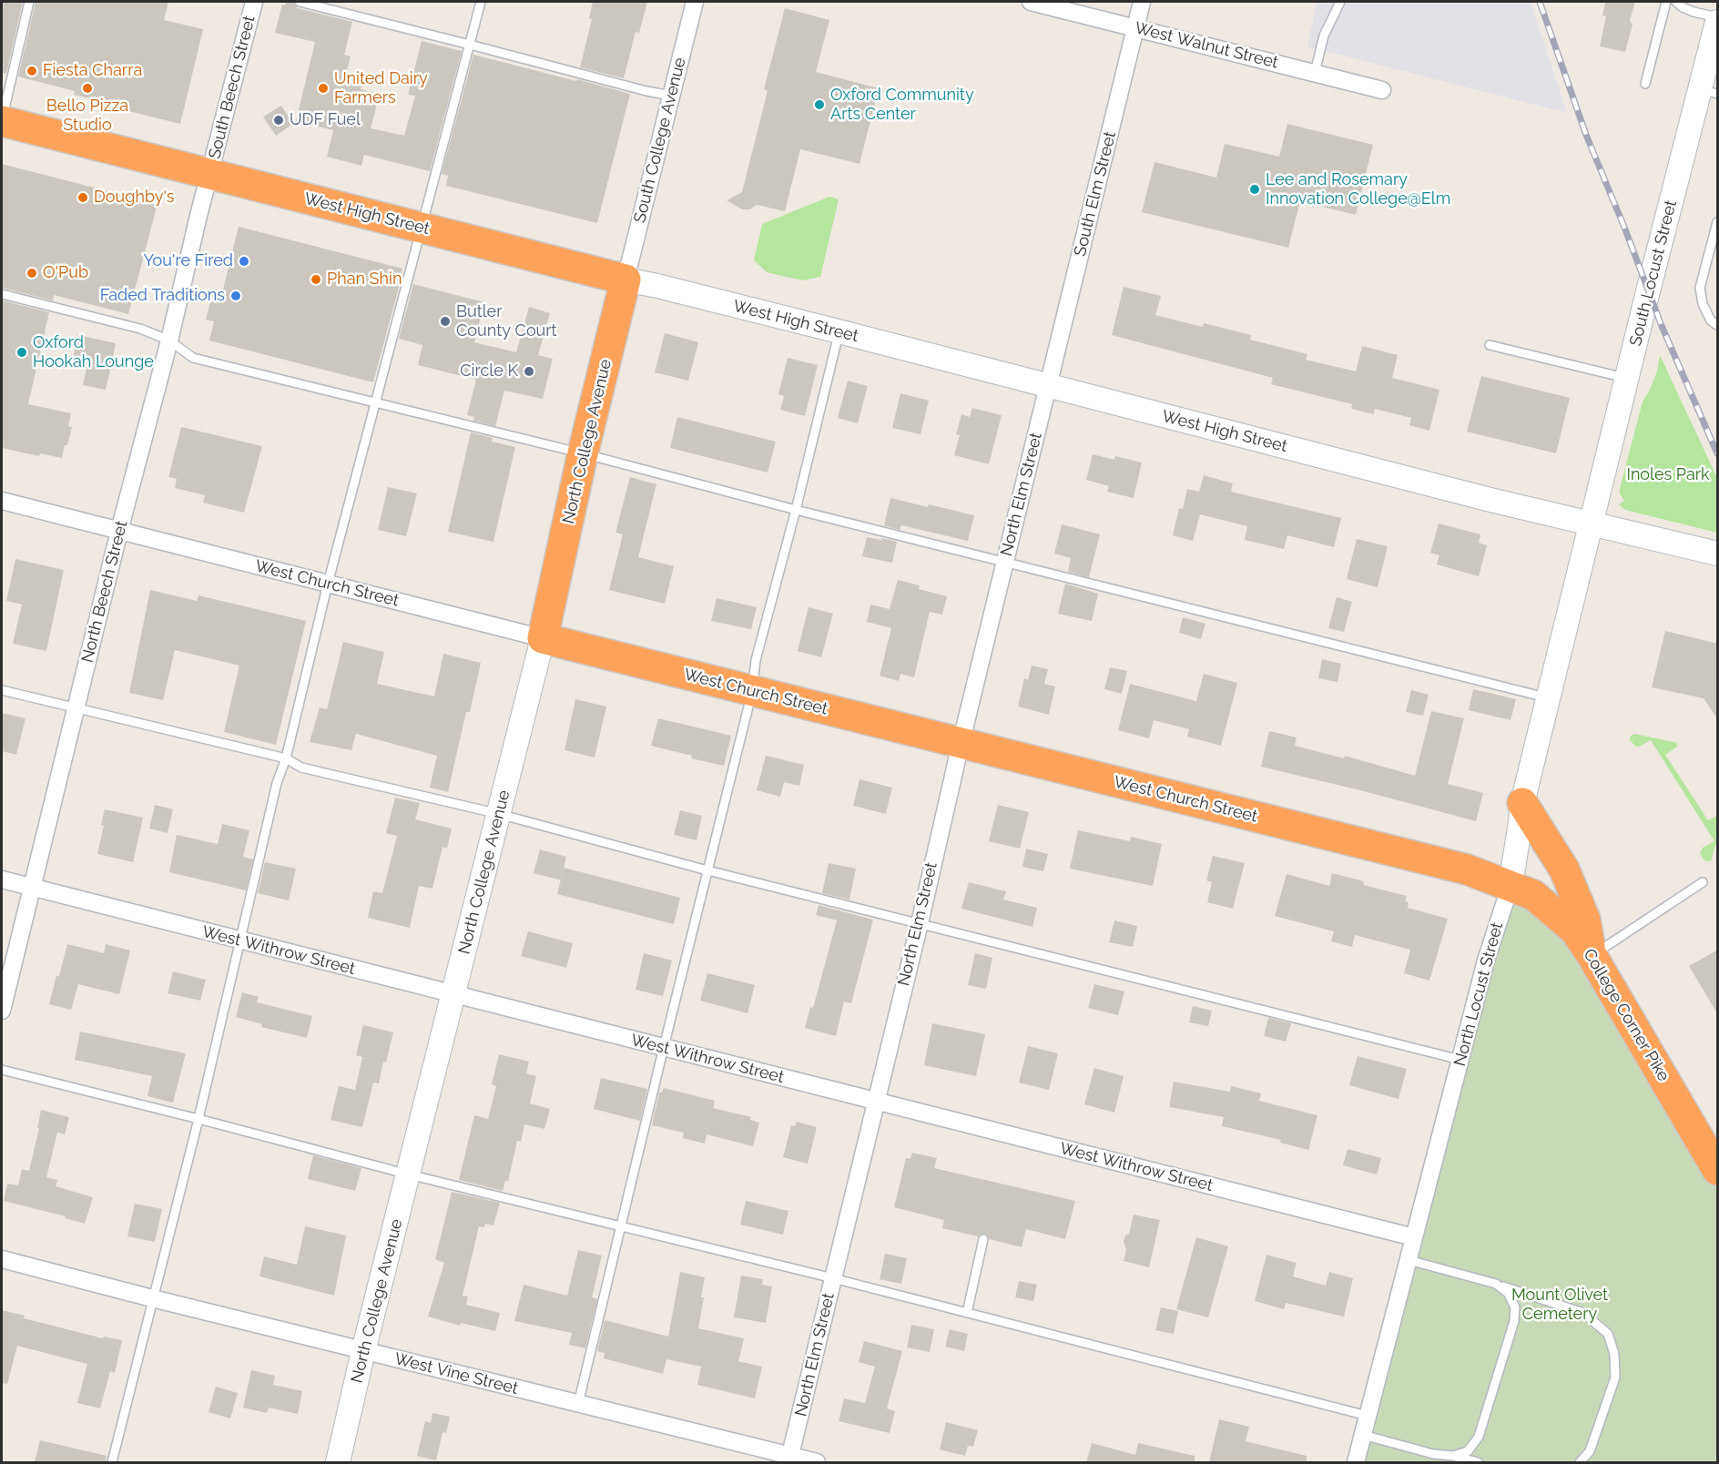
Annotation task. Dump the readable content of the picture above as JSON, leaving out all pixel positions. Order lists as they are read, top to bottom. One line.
{"streets":{"highway":["West High Street","North College Avenue","West Church Street","College Corner Pike"],"street":["West Walnut Street","South Beech Street","South College Avenue","South Elm Street","South Locust Street","North Elm Street","North Beech Street","West Withrow Street","North Locust Street","West Vine Street"]},"crossings":[["West Walnut Street","South Elm Street"],["South Beech Street","West High Street"],["South Beech Street","North Beech Street"],["South College Avenue","West High Street"],["South College Avenue","North College Avenue"],["South Elm Street","West High Street"],["South Elm Street","North Elm Street"],["West High Street","South Locust Street"],["West High Street","North College Avenue"],["West High Street","North Elm Street"],["West High Street","North Beech Street"],["West High Street","North Locust Street"],["South Locust Street","North Locust Street"],["North College Avenue","West Church Street"],["North College Avenue","West Withrow Street"],["North College Avenue","West Vine Street"],["North Elm Street","West Church Street"],["North Elm Street","West Withrow Street"],["North Elm Street","West Vine Street"],["West Church Street","North Beech Street"],["West Church Street","North Locust Street"],["West Church Street","College Corner Pike"],["North Beech Street","West Withrow Street"],["West Withrow Street","North Locust Street"],["North Locust Street","College Corner Pike"]],"parks":["Inoles Park","Mount Olivet Cemetery"],"places":["Fiesta Charra","Bello Pizza Studio","United Dairy Farmers","Oxford Community Arts Center","UDF Fuel","Lee and Rosemary Innovation College@Elm","Doughby's","You're Fired","O'Pub","Phan Shin","Faded Traditions","Butler County Court","Oxford Hookah Lounge","Circle K"]}
